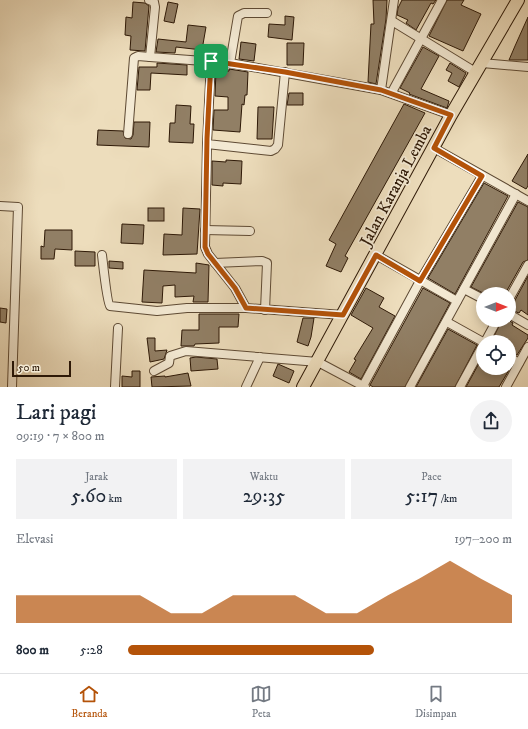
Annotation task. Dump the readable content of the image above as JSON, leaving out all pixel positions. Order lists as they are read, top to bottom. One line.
{"streets":{"main road":["Jalan Karanja Lemba"]},"scale_bar":"50 m","north":"right","page":{"scale":"50 m","heading":["Lari pagi","09:19 · 7 × 800 m"],"stats":[["Jarak","5.60 km"],["Waktu","29:35"],["Pace","5:17 /km"]],"chart":["Elevasi","197–200 m"],"list":[{"name":"800 m","note":"5:28"}],"tabs":["Beranda","Peta","Disimpan"]}}
